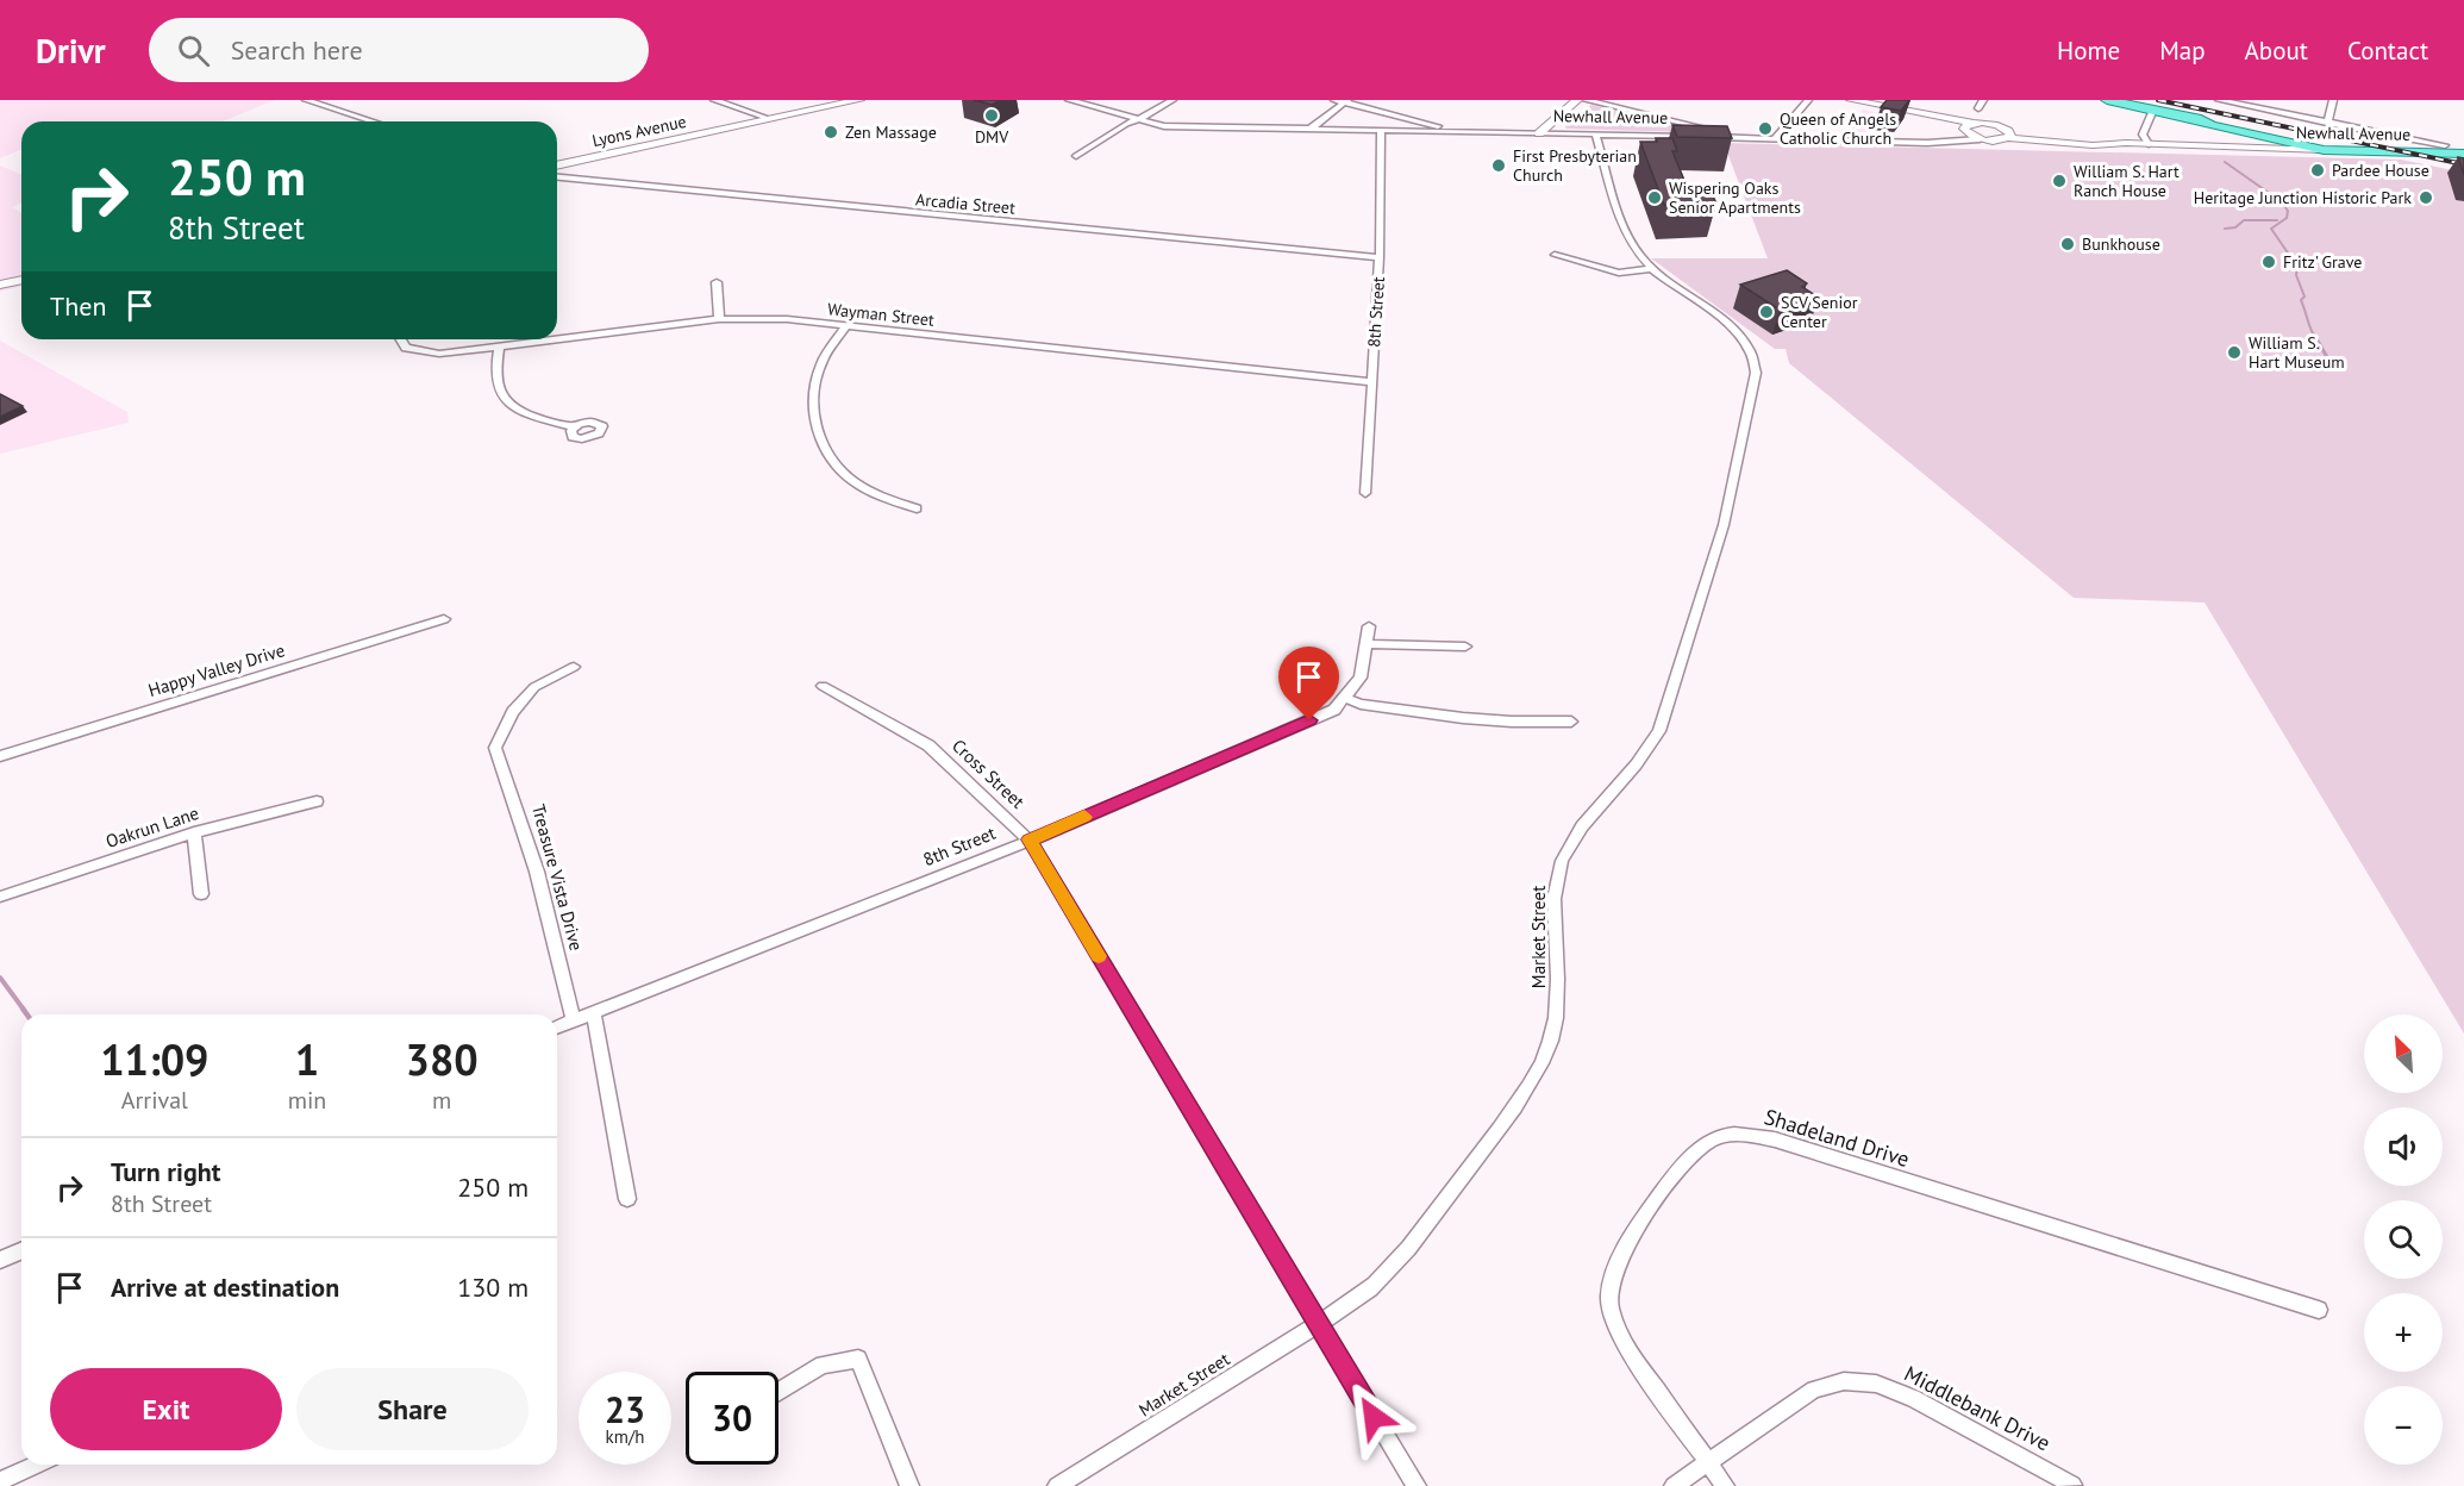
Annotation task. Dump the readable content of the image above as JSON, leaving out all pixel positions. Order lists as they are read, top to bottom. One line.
{"streets":{"main road":["Newhall Avenue","Lyons Avenue"],"street":["Arcadia Street","8th Street","Wayman Street","Happy Valley Drive","Cross Street","Oakrun Lane","Treasure Vista Drive","Market Street","Shadeland Drive","Middlebank Drive"]},"crossings":[["Newhall Avenue","8th Street"],["Newhall Avenue","Market Street"],["Arcadia Street","8th Street"],["8th Street","Wayman Street"],["8th Street","Cross Street"],["8th Street","Treasure Vista Drive"],["Cross Street","Market Street"],["Shadeland Drive","Middlebank Drive"]],"places":["DMV","Queen of Angels Catholic Church","Zen Massage","First Presbyterian Church","Pardee House","William S. Hart Ranch House","Wispering Oaks Senior Apartments","Heritage Junction Historic Park","Bunkhouse","Fritz' Grave","SCV Senior Center","William S. Hart Museum"],"north":"top left","page":{"header":"Drivr","search":"Search here","nav":["Home","Map","About","Contact"],"turn":["250 m","8th Street"],"then":"Then","map_buttons":["+","−"],"eta":["11:09","Arrival","1","min","380","m"],"list":[{"name":"Turn right","note":"8th Street","value":"250 m"},{"name":"Arrive at destination","value":"130 m"}],"buttons":["Exit","Share"],"speed":"23 km/h","limit":"30"}}
